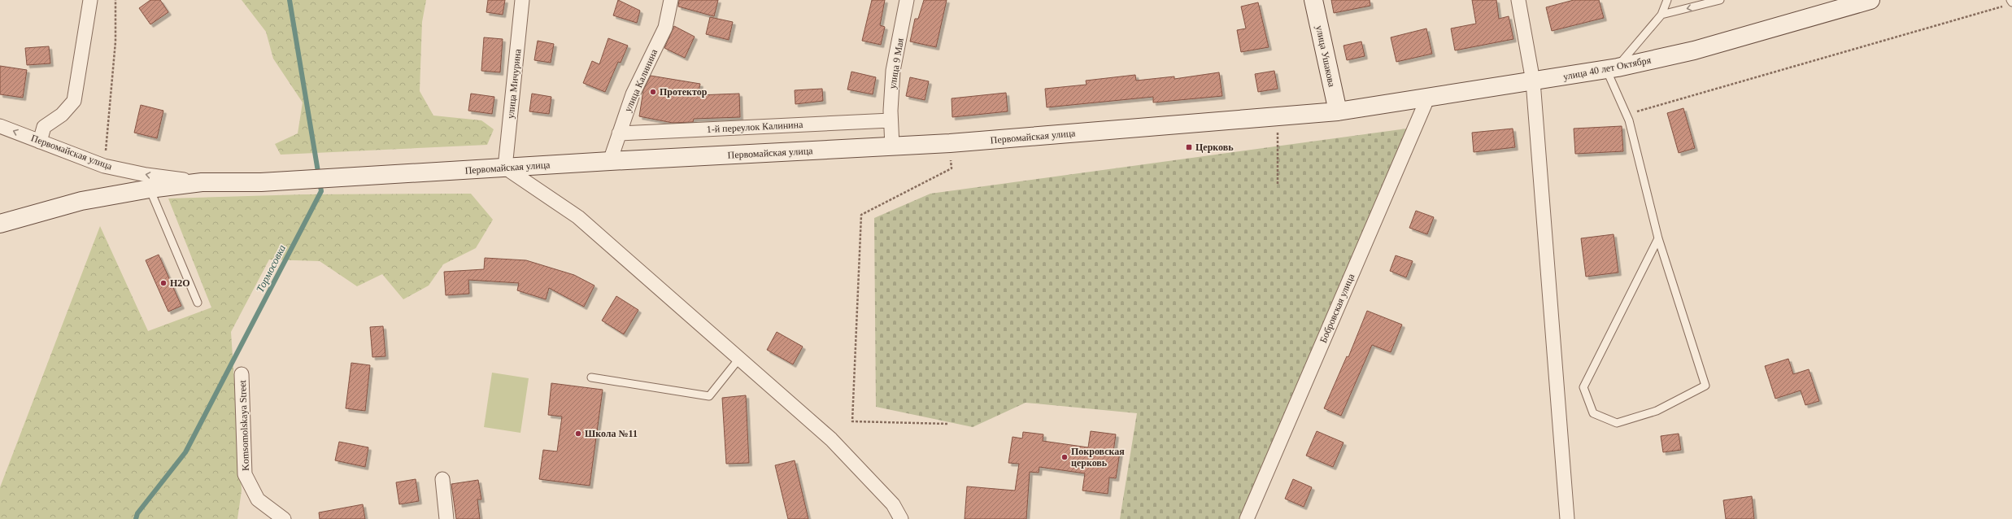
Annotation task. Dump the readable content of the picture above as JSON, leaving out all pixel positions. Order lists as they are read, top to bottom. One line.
{"streets":{"main road":["улица Ушакова","улица 40 лет Октября","Первомайская улица"],"street":["улица 9 Мая","улица Калинина","улица Мичурина","1-й переулок Калинина","Бобровская улица","Komsomolskaya Street"]},"crossings":[["улица Ушакова","улица 40 лет Октября"],["улица Ушакова","Первомайская улица"],["улица 9 Мая","1-й переулок Калинина"],["улица 9 Мая","Первомайская улица"],["улица 40 лет Октября","Первомайская улица"],["улица 40 лет Октября","Бобровская улица"],["улица Калинина","1-й переулок Калинина"],["улица Калинина","Первомайская улица"],["улица Мичурина","Первомайская улица"]],"water":["Тормосовка"],"places":{"other":["Протектор","H2O","Школа №11","Покровская церковь"],"transit":["Церковь"]}}
